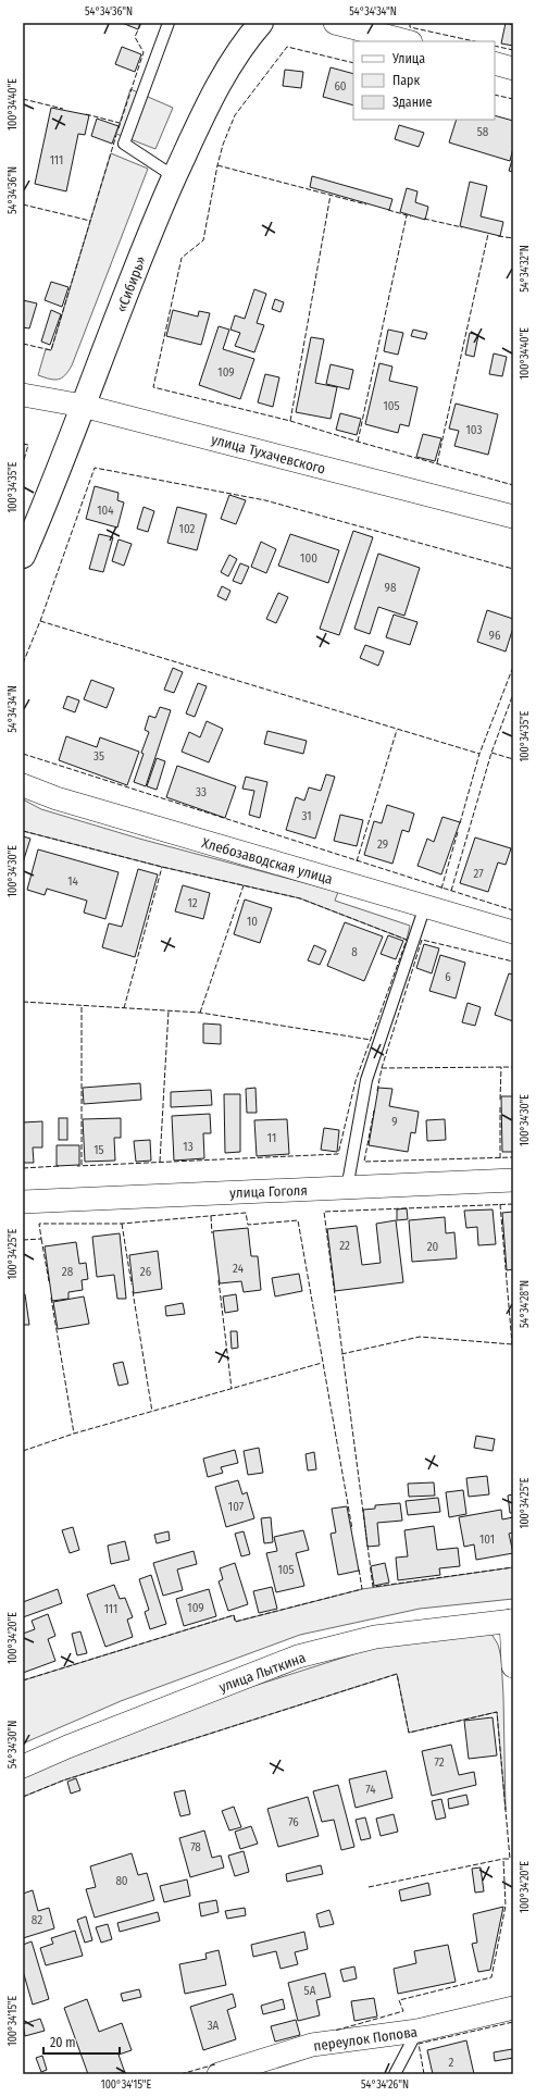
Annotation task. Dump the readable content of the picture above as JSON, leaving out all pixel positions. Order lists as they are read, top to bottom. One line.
{"streets":{"highway":["«Сибирь»"],"street":["улица Тухачевского","Хлебозаводская улица","улица Гоголя","улица Лыткина","переулок Попова"]},"crossings":[["«Сибирь»","улица Тухачевского"]],"house_numbers":["60","58","111","109","105","103","104","102","100","98","96","35","33","31","29","27","14","12","10","8","6","9","11","13","15","22","20","24","28","26","107","101","105","109","111","72","74","76","78","80","82","5А","3А","2"],"legend":["Улица","Парк","Здание"],"scale_bar":"20 m","coordinates":["54°34'36\"N","54°34'34\"N","100°34'40\"E","54°34'32\"N","100°34'35\"E","100°34'30\"E","100°34'25\"E","54°34'28\"N","100°34'20\"E","54°34'30\"N","100°34'15\"E","54°34'26\"N"]}
